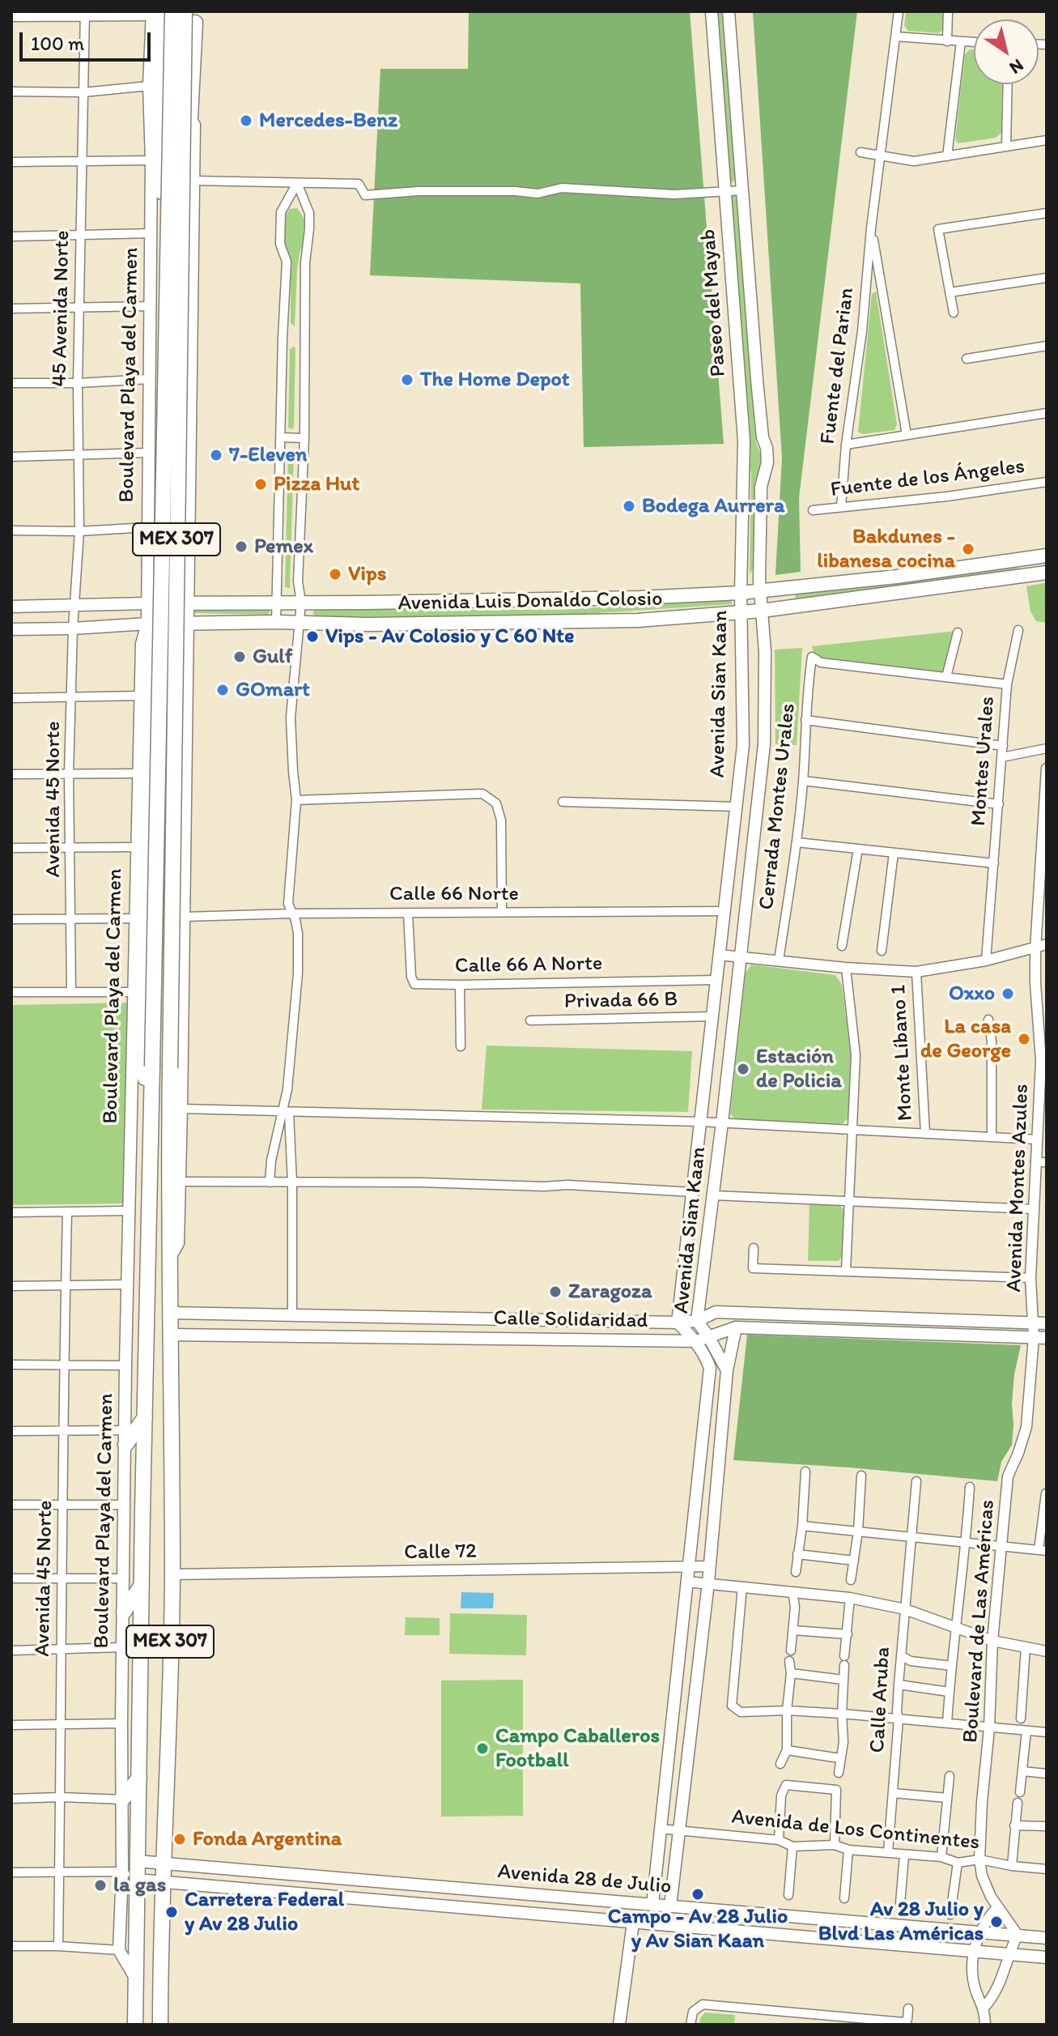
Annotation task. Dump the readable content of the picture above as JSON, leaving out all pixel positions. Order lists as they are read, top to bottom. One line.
{"streets":{"highway":["MEX 307"],"main road":["Paseo del Mayab","Boulevard Playa del Carmen","Avenida Luis Donaldo Colosio","Avenida Sian Kaan","Calle Solidaridad","Avenida 28 de Julio"],"street":["45 Avenida Norte","Fuente del Parian","Fuente de los Ángeles","Montes Urales","Avenida 45 Norte","Cerrada Montes Urales","Calle 66 Norte","Calle 66 A Norte","Privada 66 B","Monte Líbano 1","Avenida Montes Azules","Calle 72","Boulevard de Las Américas","Calle Aruba","Avenida de Los Continentes"]},"crossings":[["Paseo del Mayab","Avenida Luis Donaldo Colosio"],["Paseo del Mayab","Avenida Sian Kaan"],["45 Avenida Norte","Avenida Luis Donaldo Colosio"],["45 Avenida Norte","Avenida 45 Norte"],["Fuente del Parian","Fuente de los Ángeles"],["Boulevard Playa del Carmen","Avenida Luis Donaldo Colosio"],["MEX 307","Calle Solidaridad"],["MEX 307","Calle 72"],["MEX 307","Avenida 28 de Julio"],["Avenida Luis Donaldo Colosio","Avenida Sian Kaan"],["Avenida Luis Donaldo Colosio","Avenida 45 Norte"],["Avenida Sian Kaan","Calle 66 Norte"],["Avenida Sian Kaan","Calle 66 A Norte"],["Avenida Sian Kaan","Privada 66 B"],["Avenida Sian Kaan","Calle Solidaridad"],["Avenida Sian Kaan","Calle 72"],["Avenida Sian Kaan","Avenida de Los Continentes"],["Avenida Sian Kaan","Avenida 28 de Julio"],["Montes Urales","Cerrada Montes Urales"],["Calle 66 Norte","Calle 66 A Norte"],["Avenida Montes Azules","Calle Solidaridad"],["Avenida Montes Azules","Boulevard de Las Américas"],["Calle Solidaridad","Boulevard de Las Américas"],["Boulevard de Las Américas","Avenida de Los Continentes"],["Boulevard de Las Américas","Avenida 28 de Julio"],["Calle Aruba","Avenida de Los Continentes"]],"places":["Mercedes-Benz","The Home Depot","7-Eleven","Pizza Hut","Bodega Aurrera","Pemex","Bakdunes - libanesa cocina","Vips","Vips - Av Colosio y C 60 Nte","Gulf","GOmart","Oxxo","La casa de George","Estación de Policia","Zaragoza","Campo Caballeros Football","Fonda Argentina","la gas","Campo - Av 28 Julio y Av Sian Kaan","Carretera Federal y Av 28 Julio","Av 28 Julio y Blvd Las Américas"],"scale_bar":"100 m","north":"bottom right"}
